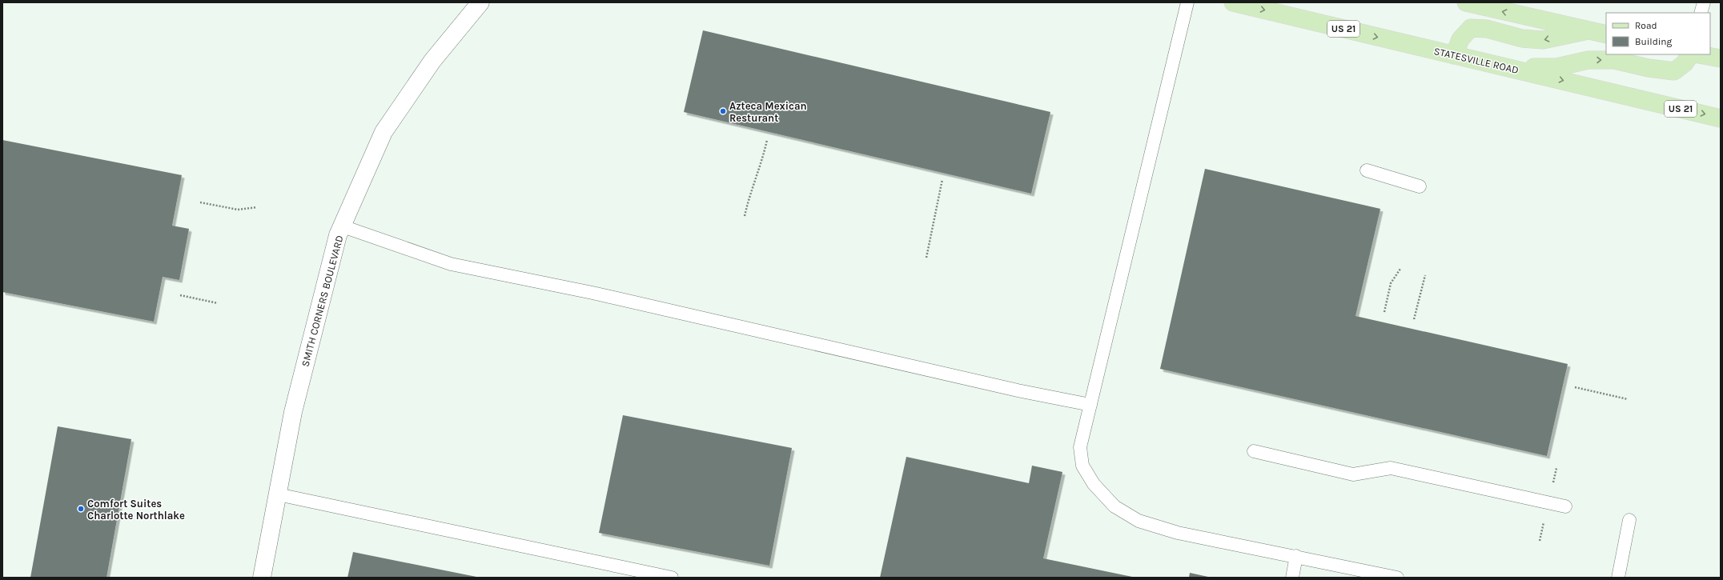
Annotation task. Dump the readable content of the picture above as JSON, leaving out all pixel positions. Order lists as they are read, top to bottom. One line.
{"streets":{"main road":["US 21","STATESVILLE ROAD"],"street":["SMITH CORNERS BOULEVARD"]},"places":["Azteca Mexican Resturant","Comfort Suites Charlotte Northlake"],"legend":["Road","Building"]}
